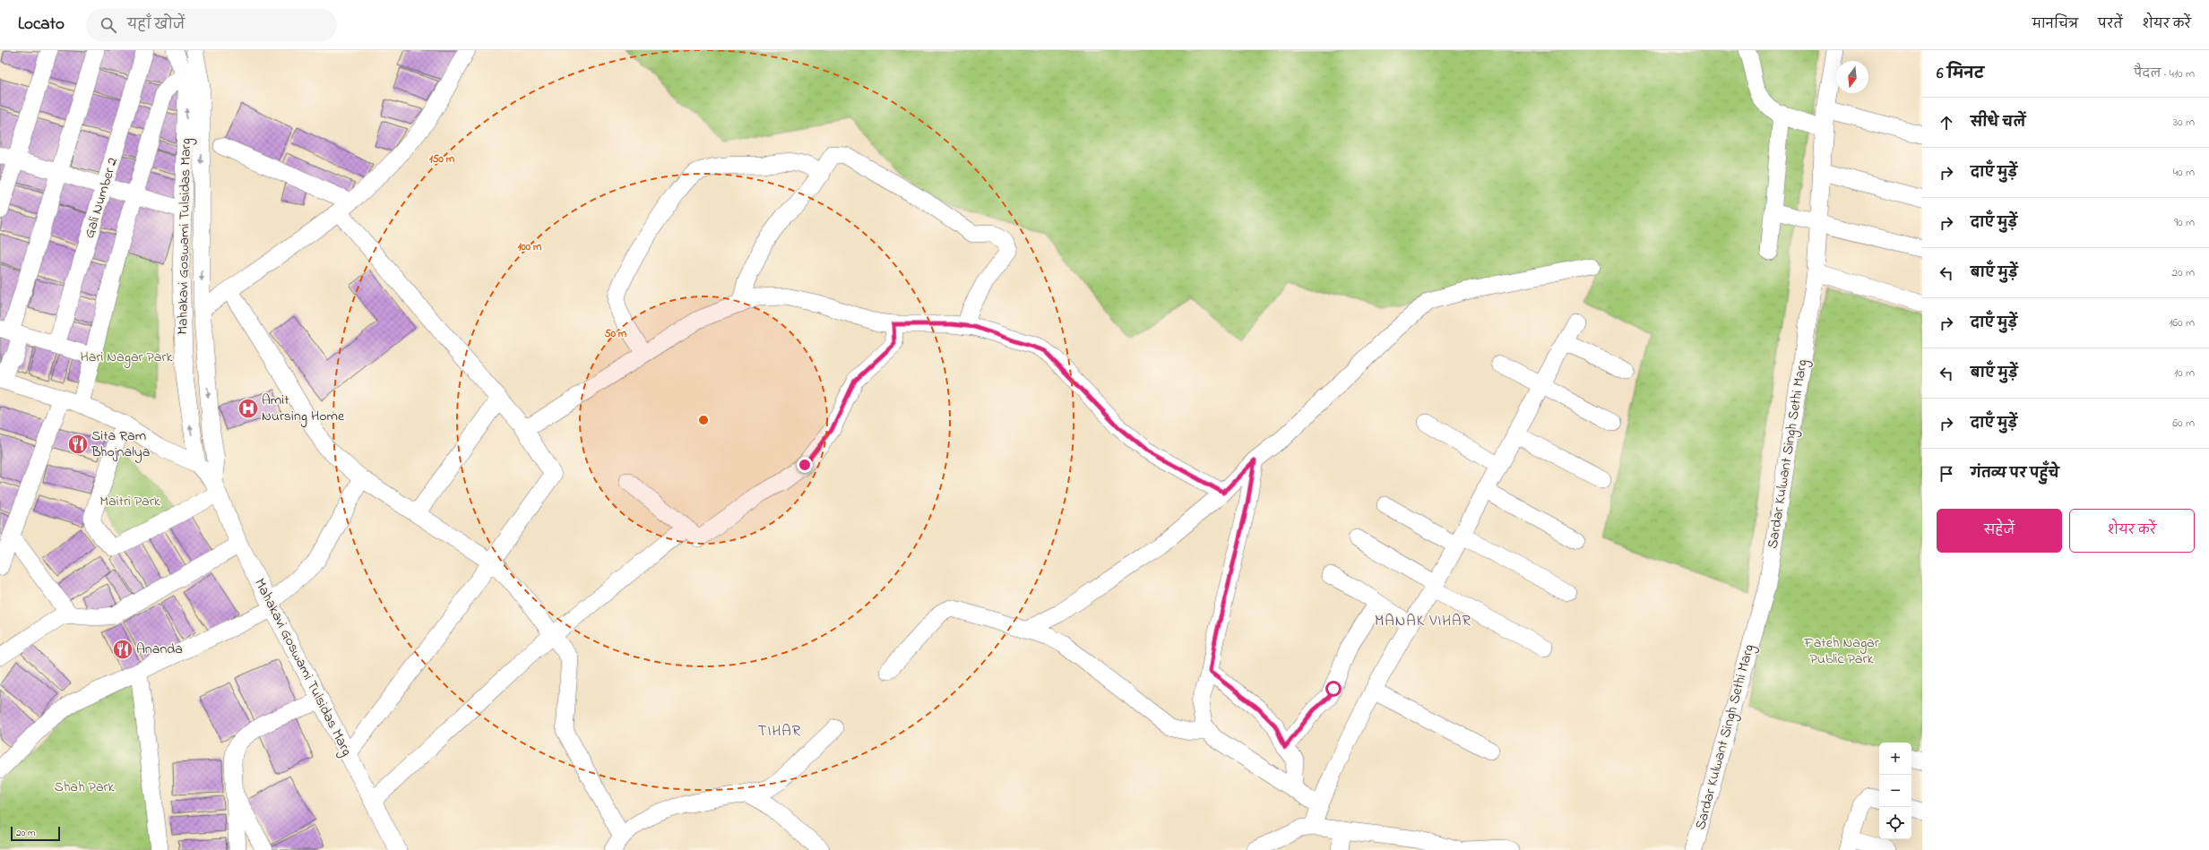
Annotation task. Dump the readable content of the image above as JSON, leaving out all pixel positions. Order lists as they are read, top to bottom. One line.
{"streets":{"street":["Gali Number 2","Mahakavi Goswami Tulsidas Marg","Sardar Kulwant Singh Sethi Marg"]},"districts":["MANAK VIHAR","TIHAR"],"parks":["Hari Nagar Park","Maitri Park","Fateh Nagar Public Park","Shah Park"],"places":{"hospital":["Amit Nursing Home"],"restaurant":["Sita Ram Bhojnalya","Ananda"]},"scale_bar":"20 m","north":"bottom","page":{"header":"Locato","search":"यहाँ खोजें","nav":["मानचित्र","परतें","शेयर करें"],"heading":["6 मिनट","पैदल · 410 m"],"list":[["सीधे चलें","30 m"],["दाएँ मुड़ें","40 m"],["दाएँ मुड़ें","90 m"],["बाएँ मुड़ें","20 m"],["दाएँ मुड़ें","160 m"],["बाएँ मुड़ें","10 m"],["दाएँ मुड़ें","60 m"],"गंतव्य पर पहुँचे"],"buttons":["सहेजें","शेयर करें"],"map_buttons":["+","−"],"scale":"20 m"},"rings":["150 m","100 m","50 m"]}
